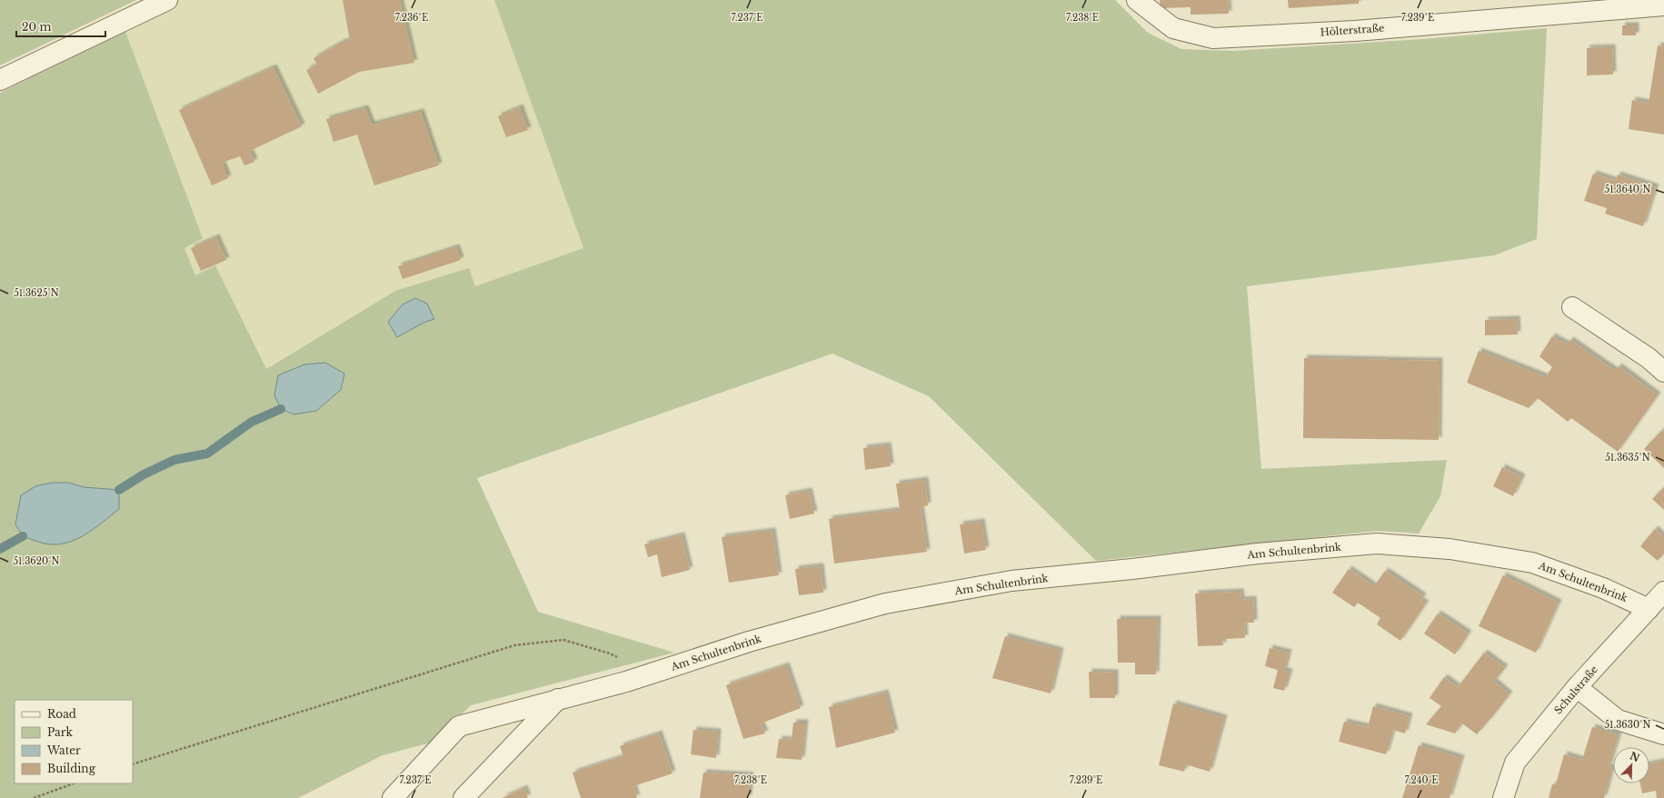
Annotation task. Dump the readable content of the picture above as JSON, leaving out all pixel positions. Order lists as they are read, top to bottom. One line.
{"streets":{"street":["Hölterstraße","Am Schultenbrink","Schulstraße"]},"crossings":[["Am Schultenbrink","Schulstraße"]],"legend":["Road","Park","Water","Building"],"scale_bar":"20 m","north":"top right","coordinates":["7.236°E","7.237°E","7.238°E","7.239°E","51.3640°N","51.3625°N","51.3635°N","51.3620°N","51.3630°N","7.240°E"]}
